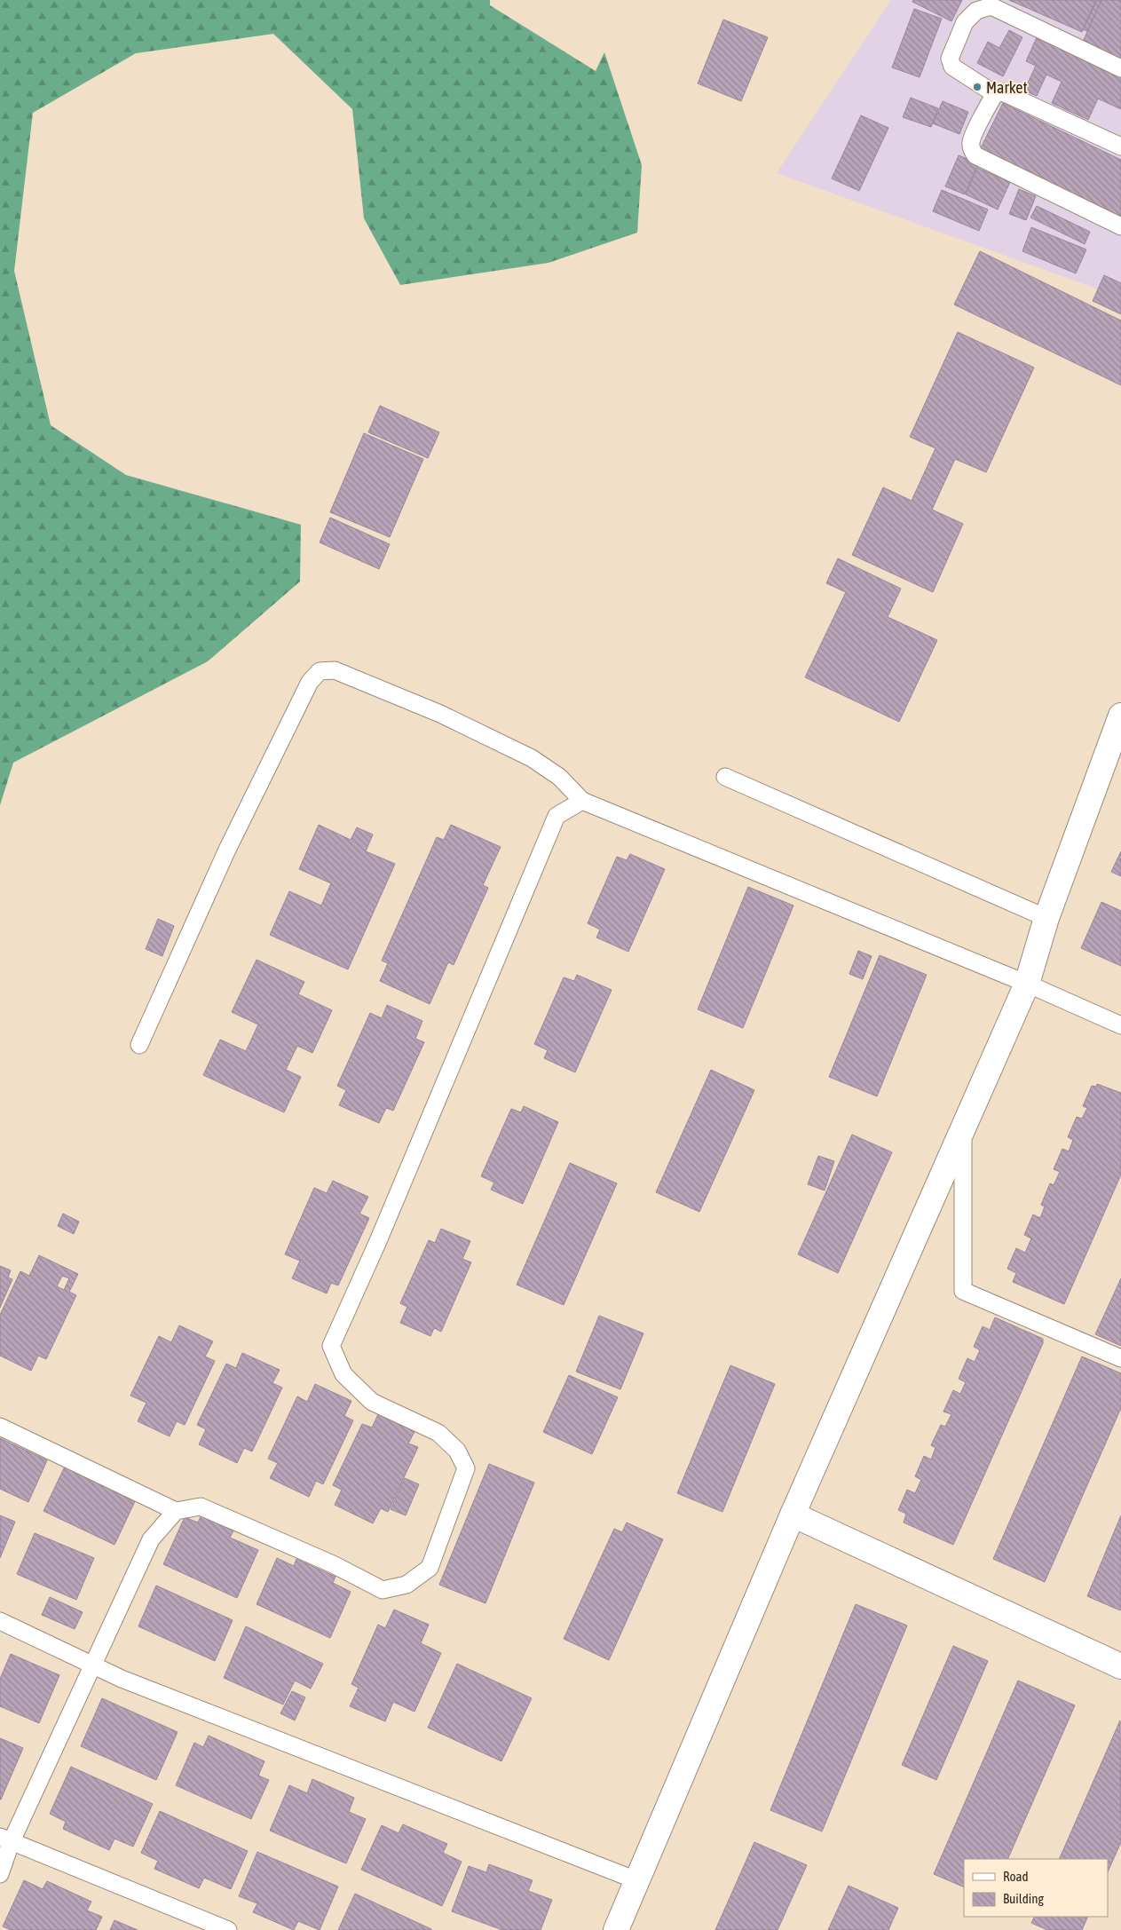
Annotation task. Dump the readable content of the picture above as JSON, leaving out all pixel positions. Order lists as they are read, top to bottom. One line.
{"places":["Market"],"legend":["Road","Building"]}
